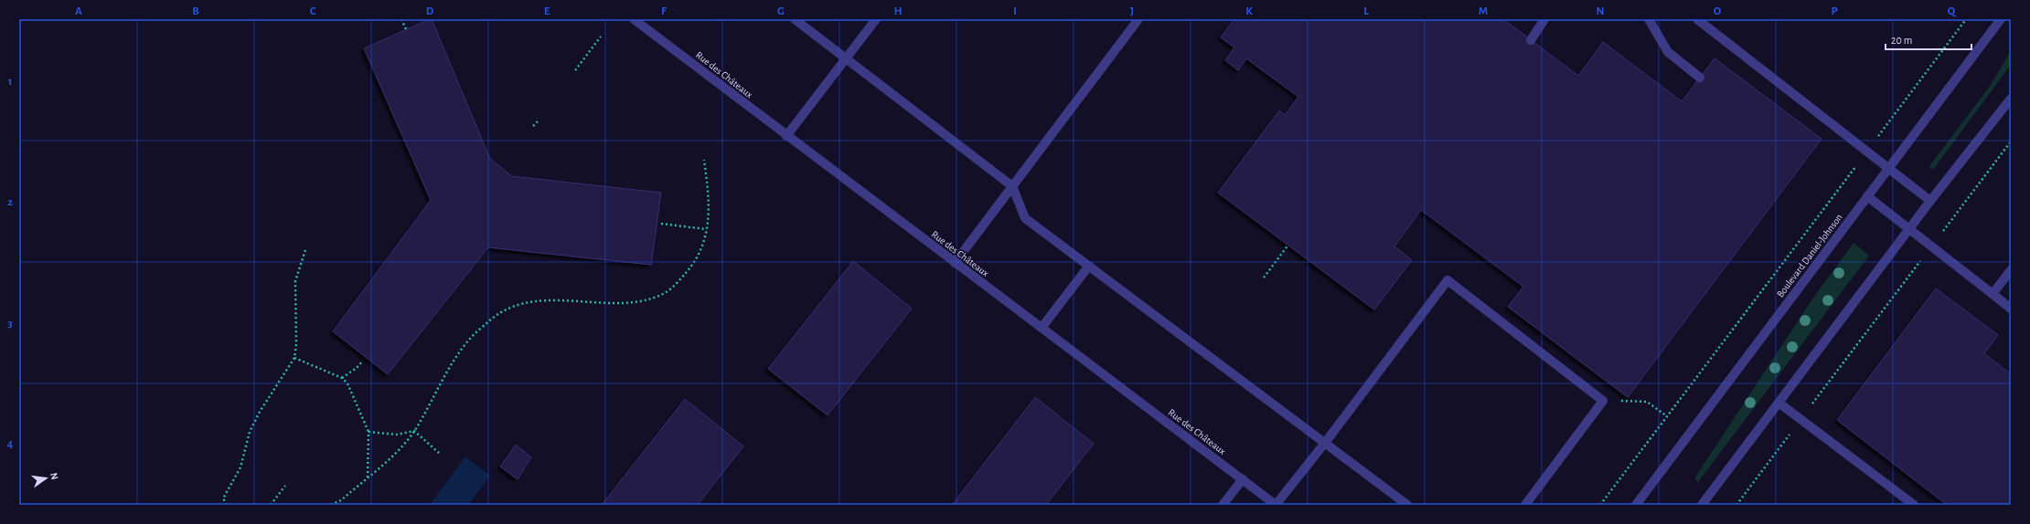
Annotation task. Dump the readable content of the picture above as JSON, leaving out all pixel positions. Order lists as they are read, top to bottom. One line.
{"streets":{"street":["Rue des Châteaux","Boulevard Daniel-Johnson"]},"scale_bar":"20 m","north":"right","grid":{"columns":["A","B","C","D","E","F","G","H","I","J","K","L","M","N","O","P","Q"],"rows":["1","2","3","4"]}}
